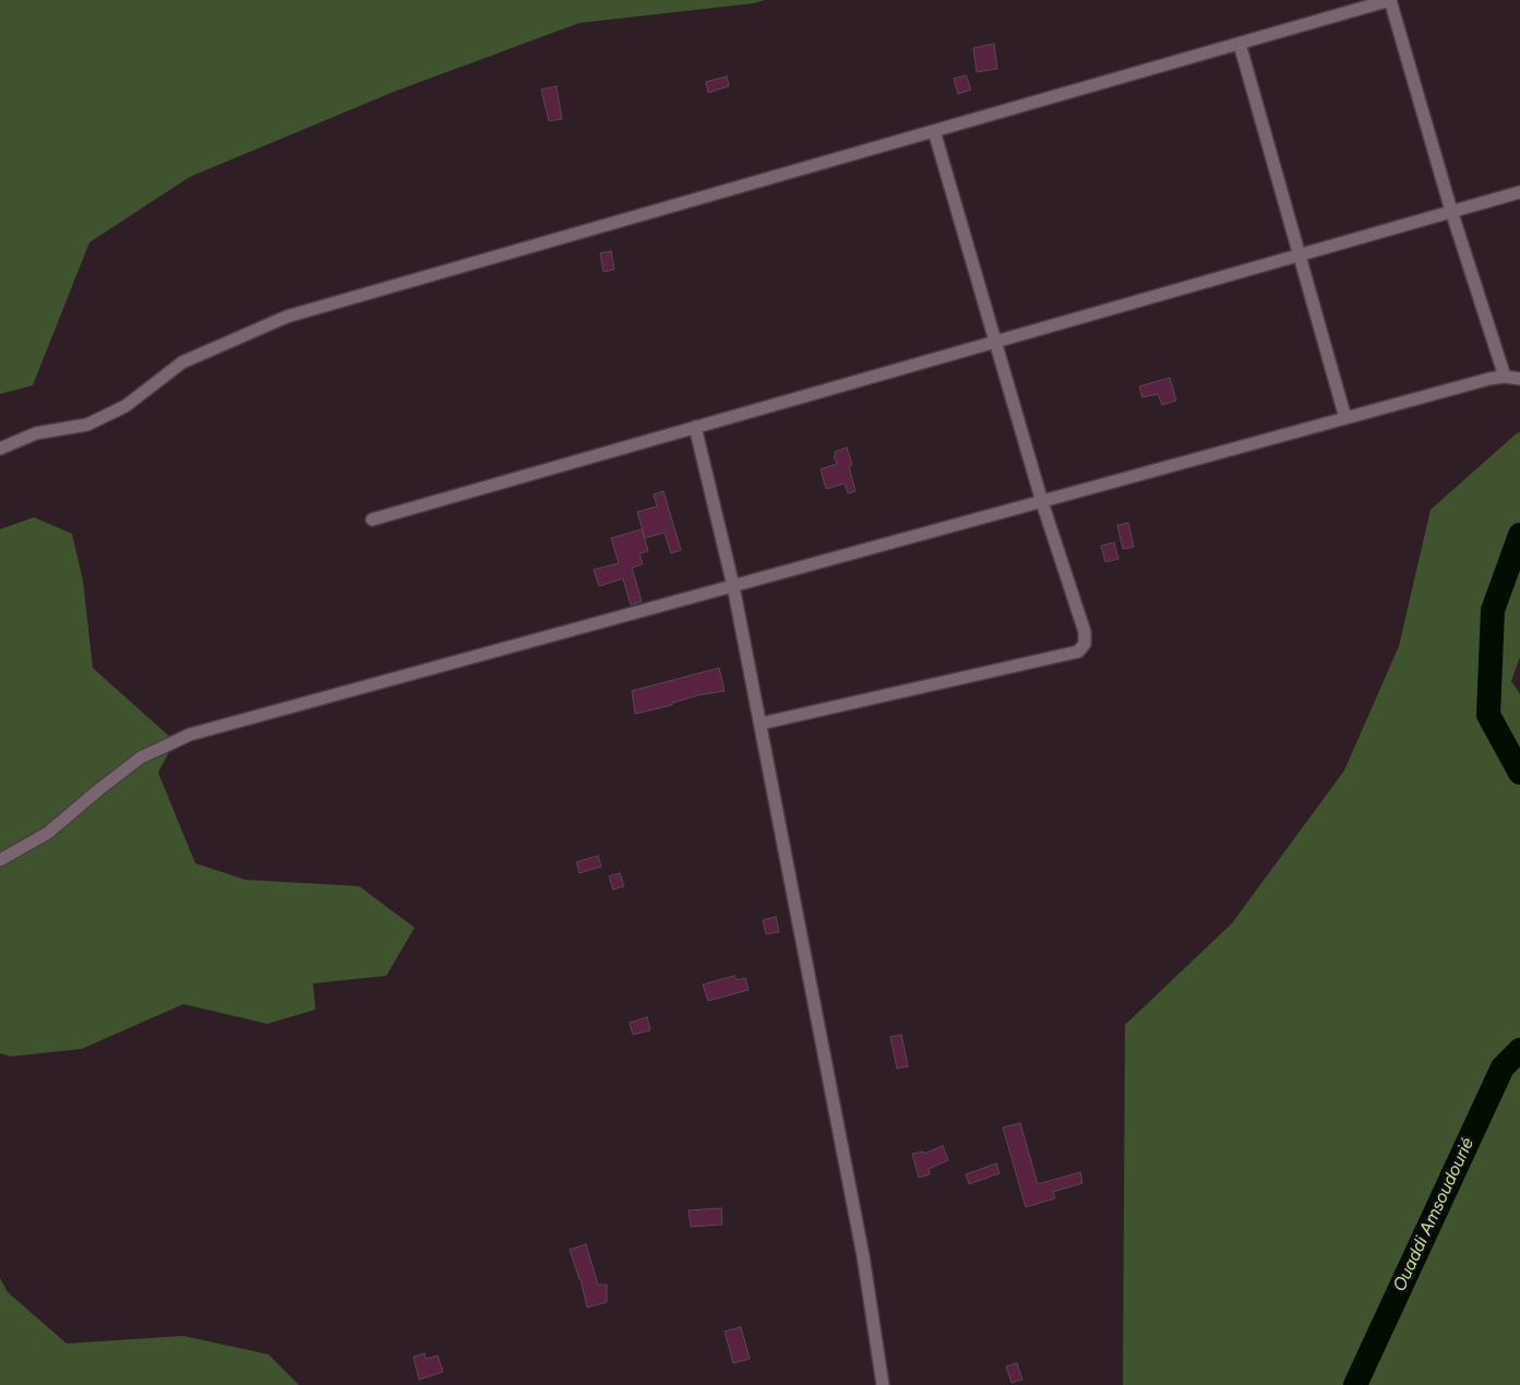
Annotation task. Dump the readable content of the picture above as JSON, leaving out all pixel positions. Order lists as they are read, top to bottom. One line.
{"water":["Ouaddi Amsoudourié"]}
